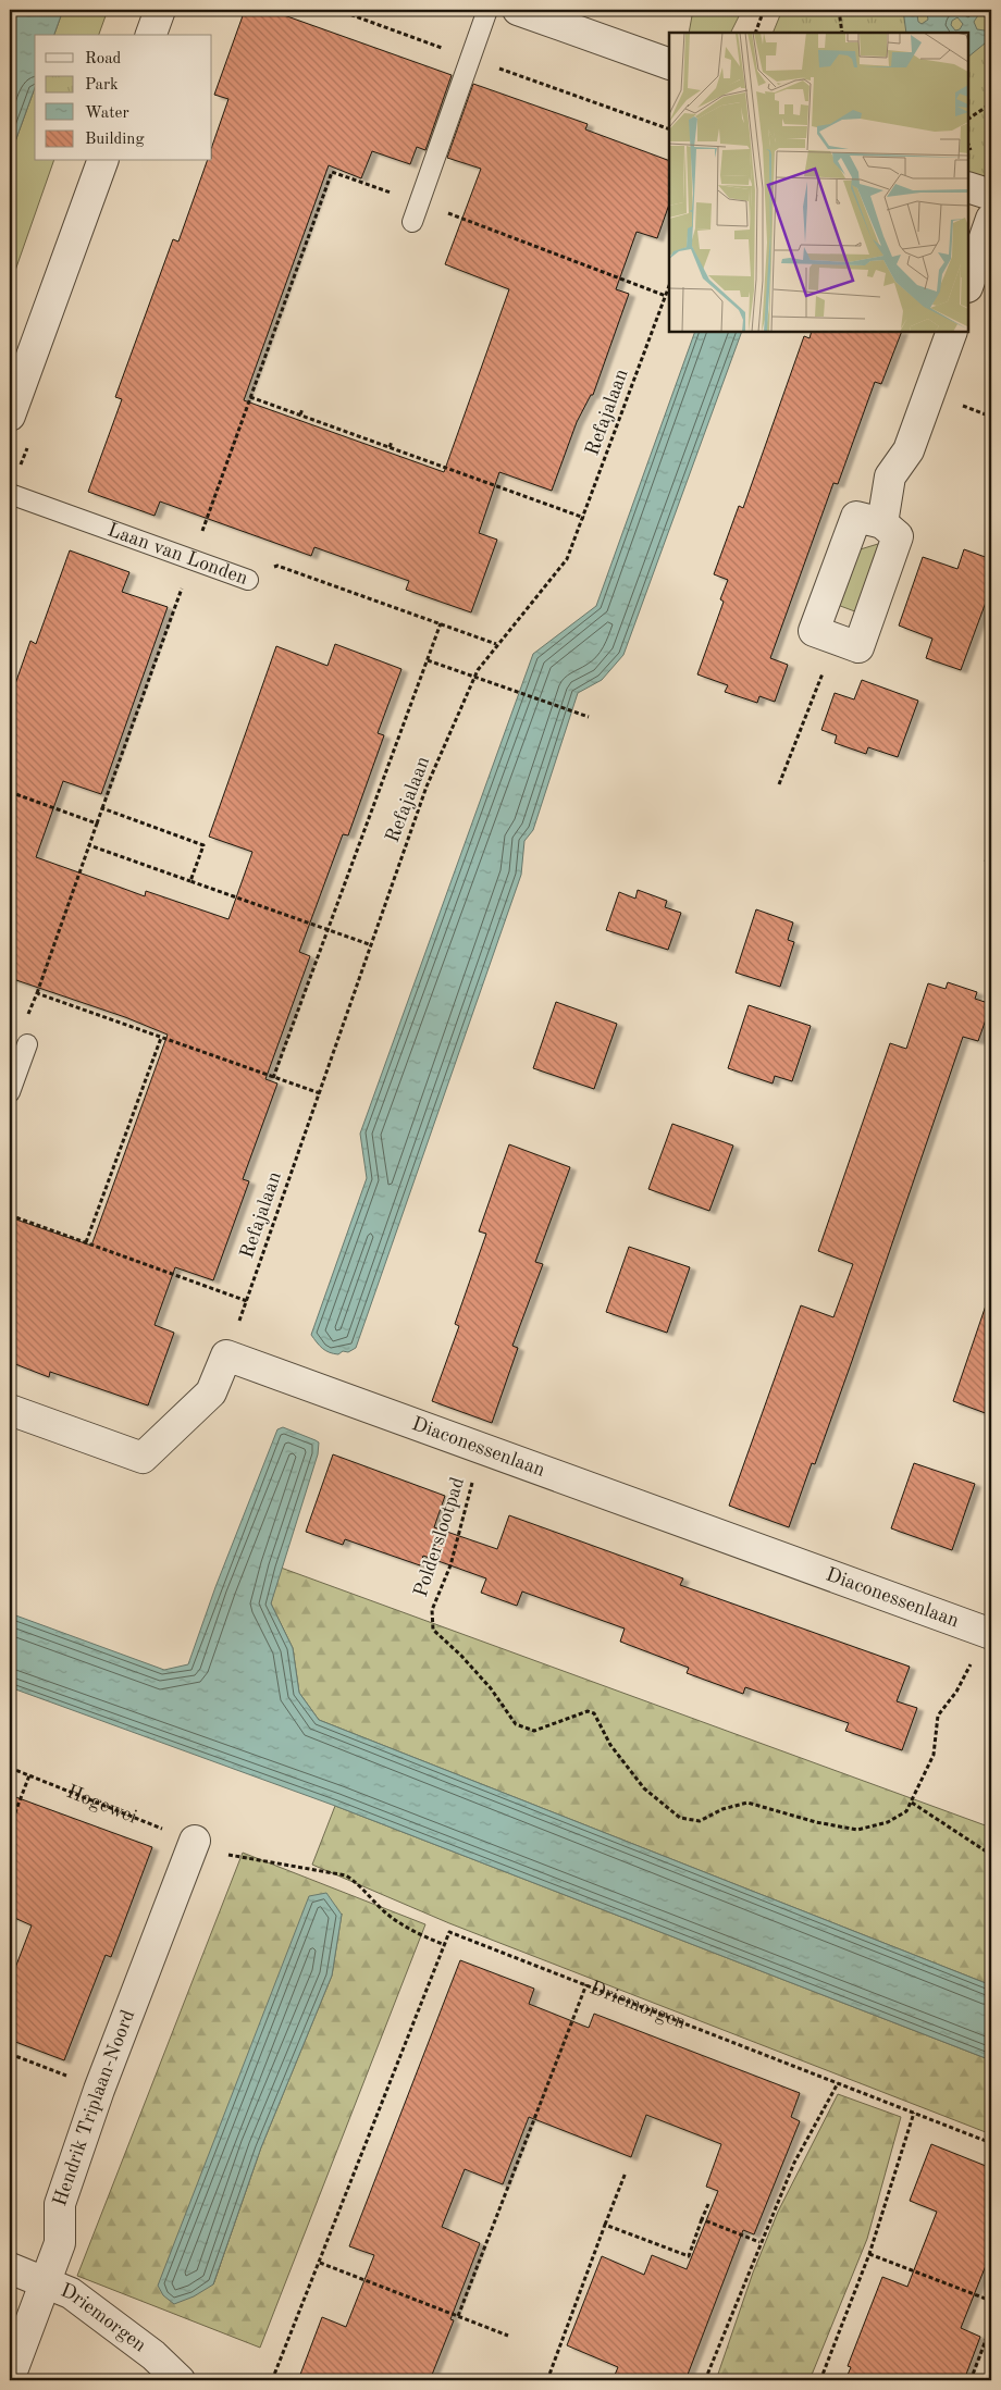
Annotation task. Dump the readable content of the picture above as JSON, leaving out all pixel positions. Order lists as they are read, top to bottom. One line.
{"streets":{"street":["Diaconessenlaan","Driemorgen","Hendrik Triplaan-Noord"],"lane":["Laan van Londen"],"path":["Refajalaan","Polderslootpad","Hogewei"]},"crossings":[["Refajalaan","Laan van Londen"],["Refajalaan","Diaconessenlaan"],["Diaconessenlaan","Polderslootpad"],["Hogewei","Driemorgen"],["Hogewei","Hendrik Triplaan-Noord"],["Driemorgen","Hendrik Triplaan-Noord"]],"legend":["Road","Park","Water","Building"]}
